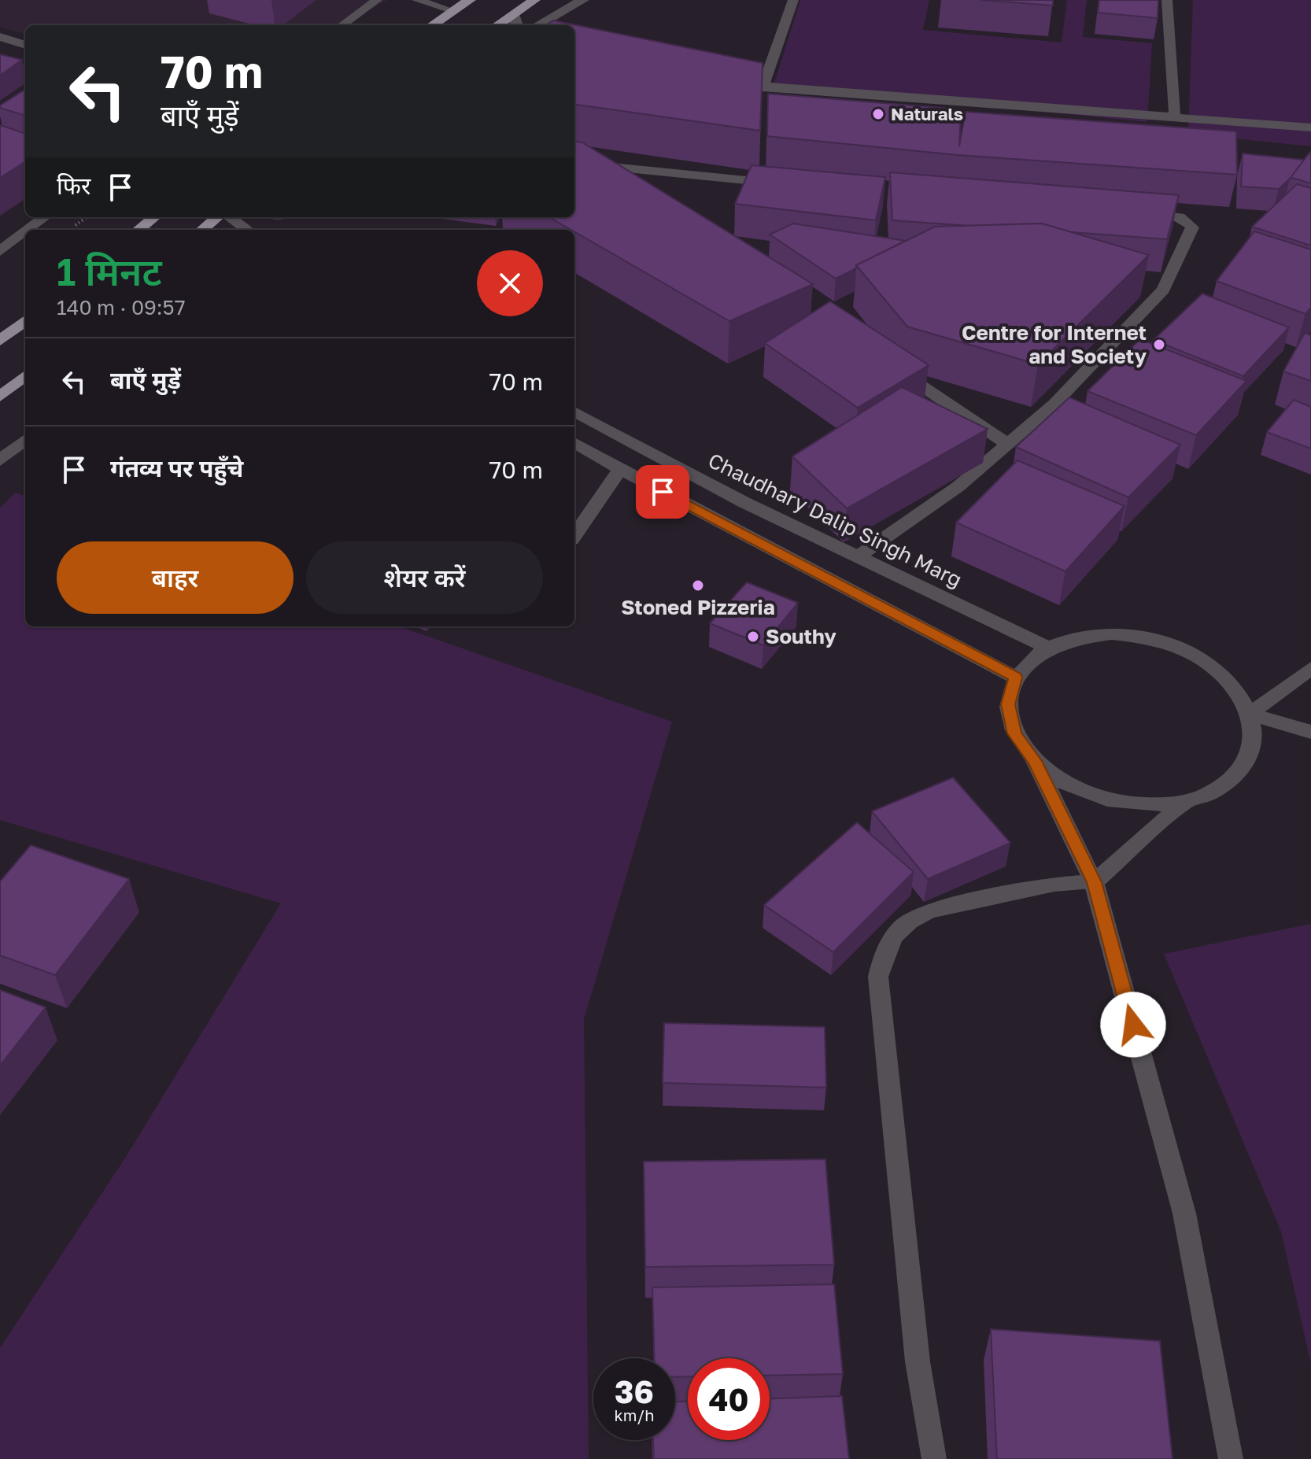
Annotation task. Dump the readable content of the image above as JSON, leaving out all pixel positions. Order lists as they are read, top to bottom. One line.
{"streets":{"street":["Chaudhary Dalip Singh Marg"]},"places":["Naturals","Centre for Internet and Society","Stoned Pizzeria","Southy"],"page":{"turn":["70 m","बाएँ मुड़ें"],"then":"फिर","heading":["1 मिनट","140 m · 09:57"],"list":[{"name":"बाएँ मुड़ें","value":"70 m"},{"name":"गंतव्य पर पहुँचे","value":"70 m"}],"buttons":["बाहर","शेयर करें"],"speed":"36 km/h","limit":"40"}}
